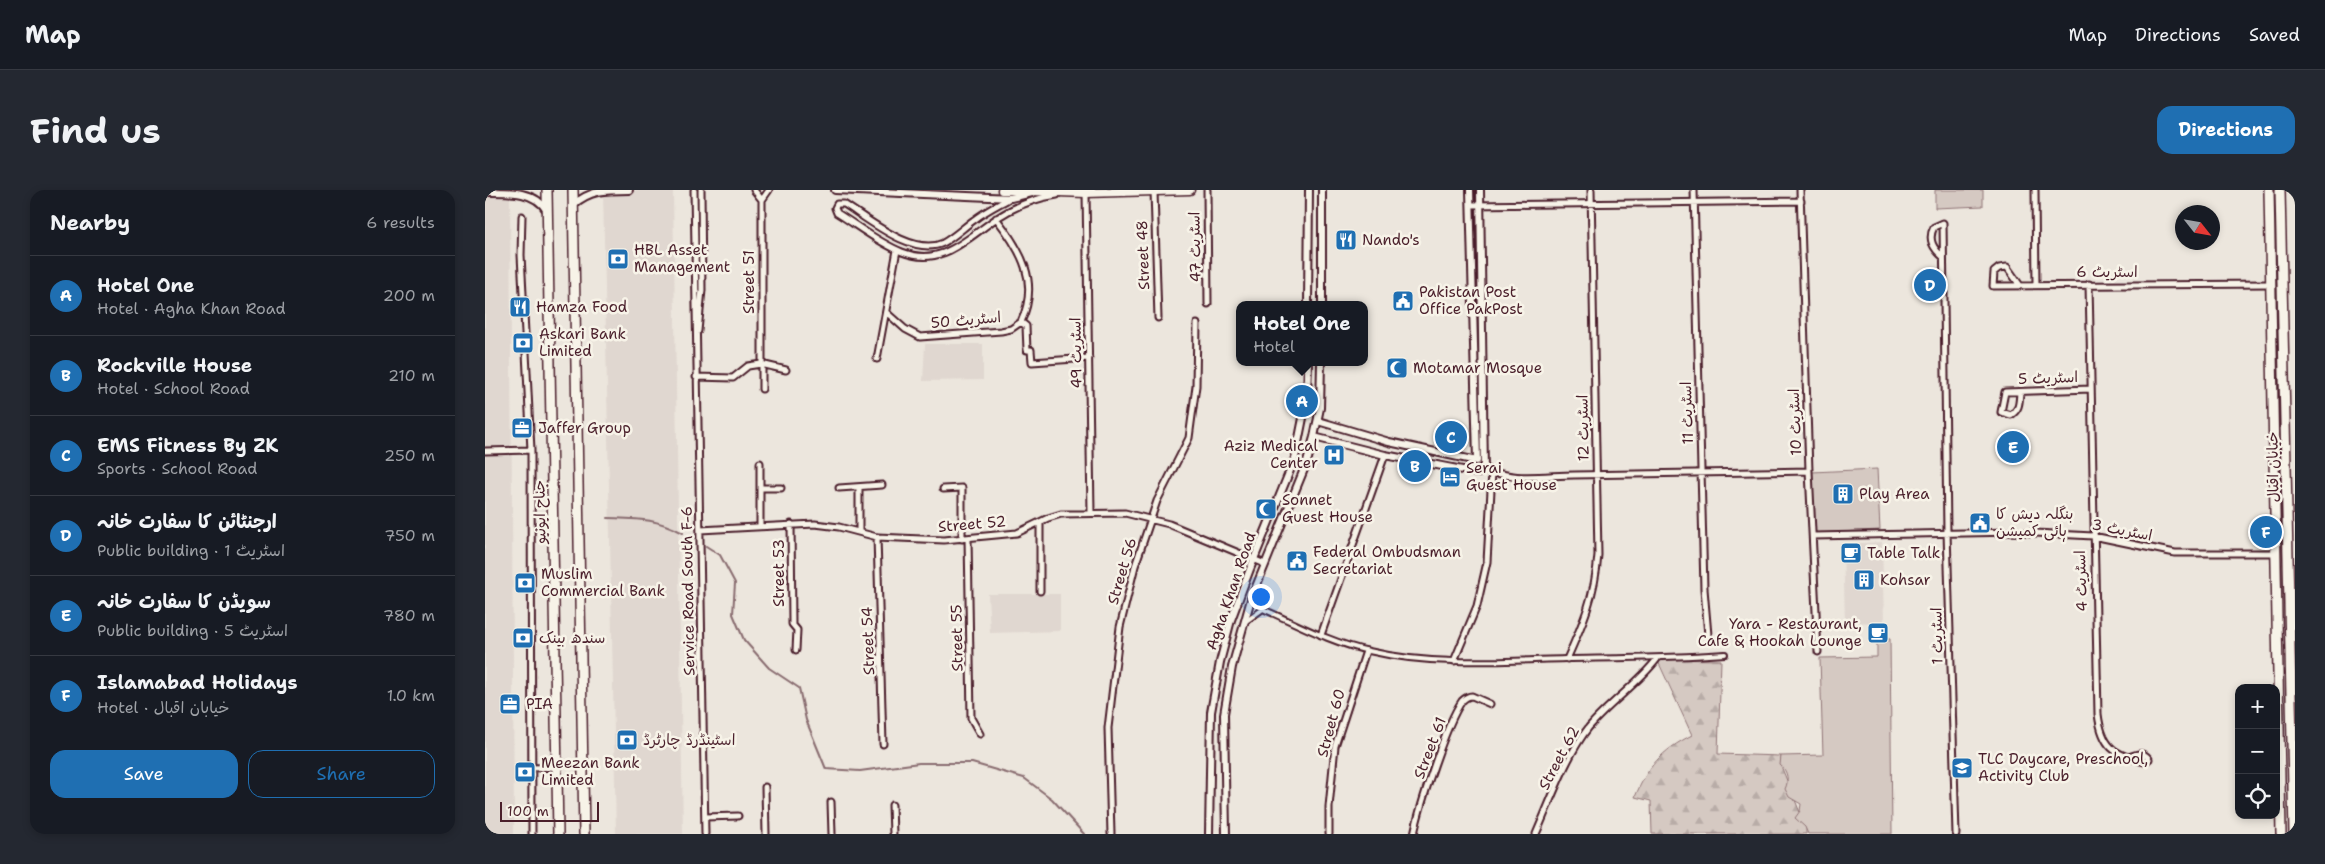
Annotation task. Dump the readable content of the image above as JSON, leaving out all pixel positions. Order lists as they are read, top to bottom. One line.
{"streets":{"main road":["خیابان اقبال","جناح ایونیو"],"street":["اسٹریٹ 47","Street 48","اسٹریٹ 6","Street 51","اسٹریٹ 50","اسٹریٹ 49","اسٹریٹ 5","اسٹریٹ 11","اسٹریٹ 10","اسٹریٹ 12","Street 52","اسٹریٹ 3","Street 56","Street 53","اسٹریٹ 4","Service Road South F-6","Agha Khan Road","اسٹریٹ 1","Street 55","Street 54","Street 60","Street 61","Street 62"]},"crossings":[["اسٹریٹ 6","خیابان اقبال"],["اسٹریٹ 6","اسٹریٹ 4"],["اسٹریٹ 50","اسٹریٹ 49"],["اسٹریٹ 49","Street 52"],["اسٹریٹ 5","اسٹریٹ 4"],["اسٹریٹ 10","اسٹریٹ 3"],["خیابان اقبال","اسٹریٹ 3"],["Street 52","Street 56"],["Street 52","Street 53"],["Street 52","Service Road South F-6"],["Street 52","Agha Khan Road"],["Street 52","Street 55"],["Street 52","Street 54"],["اسٹریٹ 3","اسٹریٹ 4"],["اسٹریٹ 3","اسٹریٹ 1"]],"places":{"restaurant":["Nando's","Hamza Food"],"bank":["HBL Asset Management","Askari Bank Limited","Muslim Commercial Bank","سندھ بینک","اسٹینڈرڈ چارٹرڈ","Meezan Bank Limited"],"public building":["Pakistan Post Office PakPost","بنگلہ دیش کا ہائی کمیشن","Federal Ombudsman Secretariat"],"mosque":["Motamar Mosque","Sonnet Guest House"],"office":["Jaffer Group","PIA"],"hospital":["Aziz Medical Center"],"hotel":["Serai Guest House"],"building":["Play Area","Kohsar"],"cafe":["Table Talk","Yara - Restaurant, Cafe & Hookah Lounge"],"school or university":["TLC Daycare, Preschool, Activity Club"]},"scale_bar":"100 m","north":"bottom right","page":{"header":"Map","nav":["Map","Directions","Saved"],"buttons":["Directions",["Save","Share"]],"title":"Find us","heading":["Nearby","6 results"],"list":[{"mark":"A","name":"Hotel One","note":"Hotel · Agha Khan Road","value":"200 m"},{"mark":"B","name":"Rockville House","note":"Hotel · School Road","value":"210 m"},{"mark":"C","name":"EMS Fitness By ZK","note":"Sports · School Road","value":"250 m"},{"mark":"D","name":"ارجنٹائن کا سفارت خانہ","note":"Public building · اسٹریٹ 1","value":"750 m"},{"mark":"E","name":"سویڈن کا سفارت خانہ","note":"Public building · اسٹریٹ 5","value":"780 m"},{"mark":"F","name":"Islamabad Holidays","note":"Hotel · خیابان اقبال","value":"1.0 km"}],"pins":["D","A","C","E","B","F"],"popup":["Hotel One","Hotel"],"map_buttons":["+","−"],"scale":"100 m"}}
